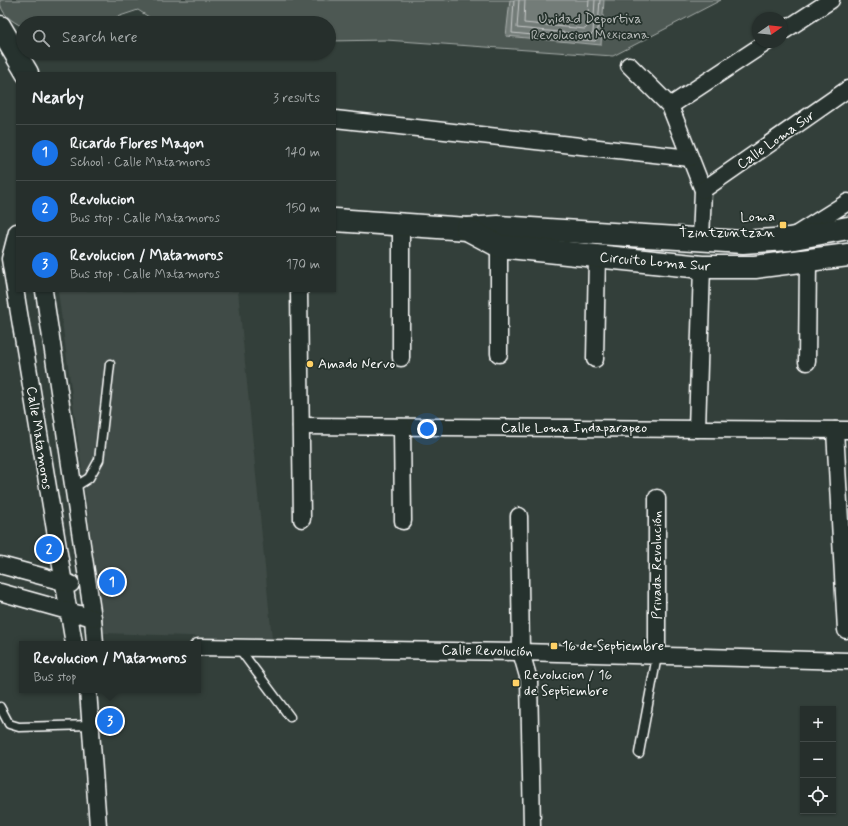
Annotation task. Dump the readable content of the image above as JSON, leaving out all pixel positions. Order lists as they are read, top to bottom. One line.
{"streets":{"street":["Calle Loma Sur","Circuito Loma Sur","Calle Loma Indaparapeo","Calle Matamoros","Privada Revolución","Calle Revolución"]},"crossings":[["Privada Revolución","Calle Revolución"]],"parks":["Unidad Deportiva Revolucion Mexicana"],"places":{"transit":["Loma Tzintzuntzan","16 de Septiembre","Revolucion / 16 de Septiembre"],"other":["Amado Nervo"]},"north":"right","page":{"search":"Search here","heading":["Nearby","3 results"],"list":[{"mark":"1","name":"Ricardo Flores Magon","note":"School · Calle Matamoros","value":"140 m"},{"mark":"2","name":"Revolucion","note":"Bus stop · Calle Matamoros","value":"150 m"},{"mark":"3","name":"Revolucion / Matamoros","note":"Bus stop · Calle Matamoros","value":"170 m"}],"pins":["2","1","3"],"popup":["Revolucion / Matamoros","Bus stop"],"map_buttons":["+","−"]}}
